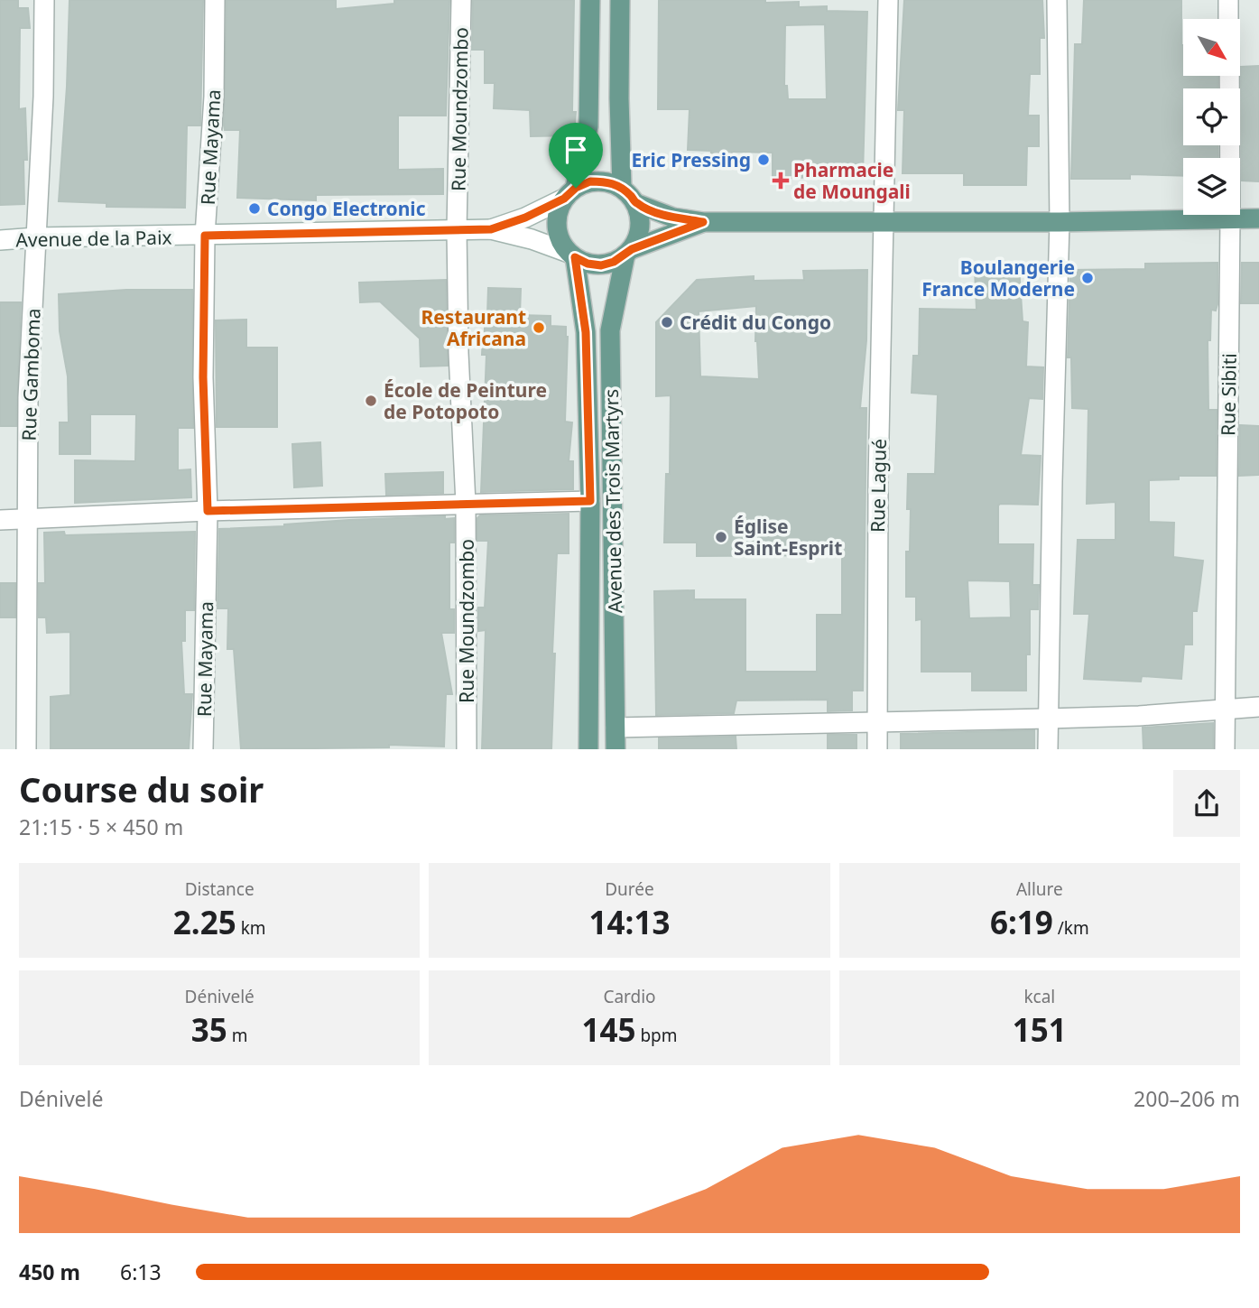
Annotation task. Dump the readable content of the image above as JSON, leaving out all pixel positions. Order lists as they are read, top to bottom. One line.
{"streets":{"main road":["Avenue des Trois Martyrs"],"street":["Rue Moundzombo","Rue Mayama","Avenue de la Paix","Rue Gamboma","Rue Sibiti","Rue Lagué"]},"crossings":[["Rue Moundzombo","Avenue de la Paix"],["Rue Mayama","Avenue de la Paix"],["Avenue de la Paix","Rue Gamboma"],["Avenue de la Paix","Avenue des Trois Martyrs"]],"places":{"other":["Eric Pressing","Congo Electronic","Boulangerie France Moderne","Crédit du Congo","Restaurant Africana","École de Peinture de Potopoto","Église Saint-Esprit"],"health":["Pharmacie de Moungali"]},"north":"bottom right","page":{"heading":["Course du soir","21:15 · 5 × 450 m"],"stats":[["Distance","2.25 km"],["Durée","14:13"],["Allure","6:19 /km"],["Dénivelé","35 m"],["Cardio","145 bpm"],["kcal","151"]],"chart":["Dénivelé","200–206 m"],"list":[{"name":"450 m","note":"6:13"}]}}
